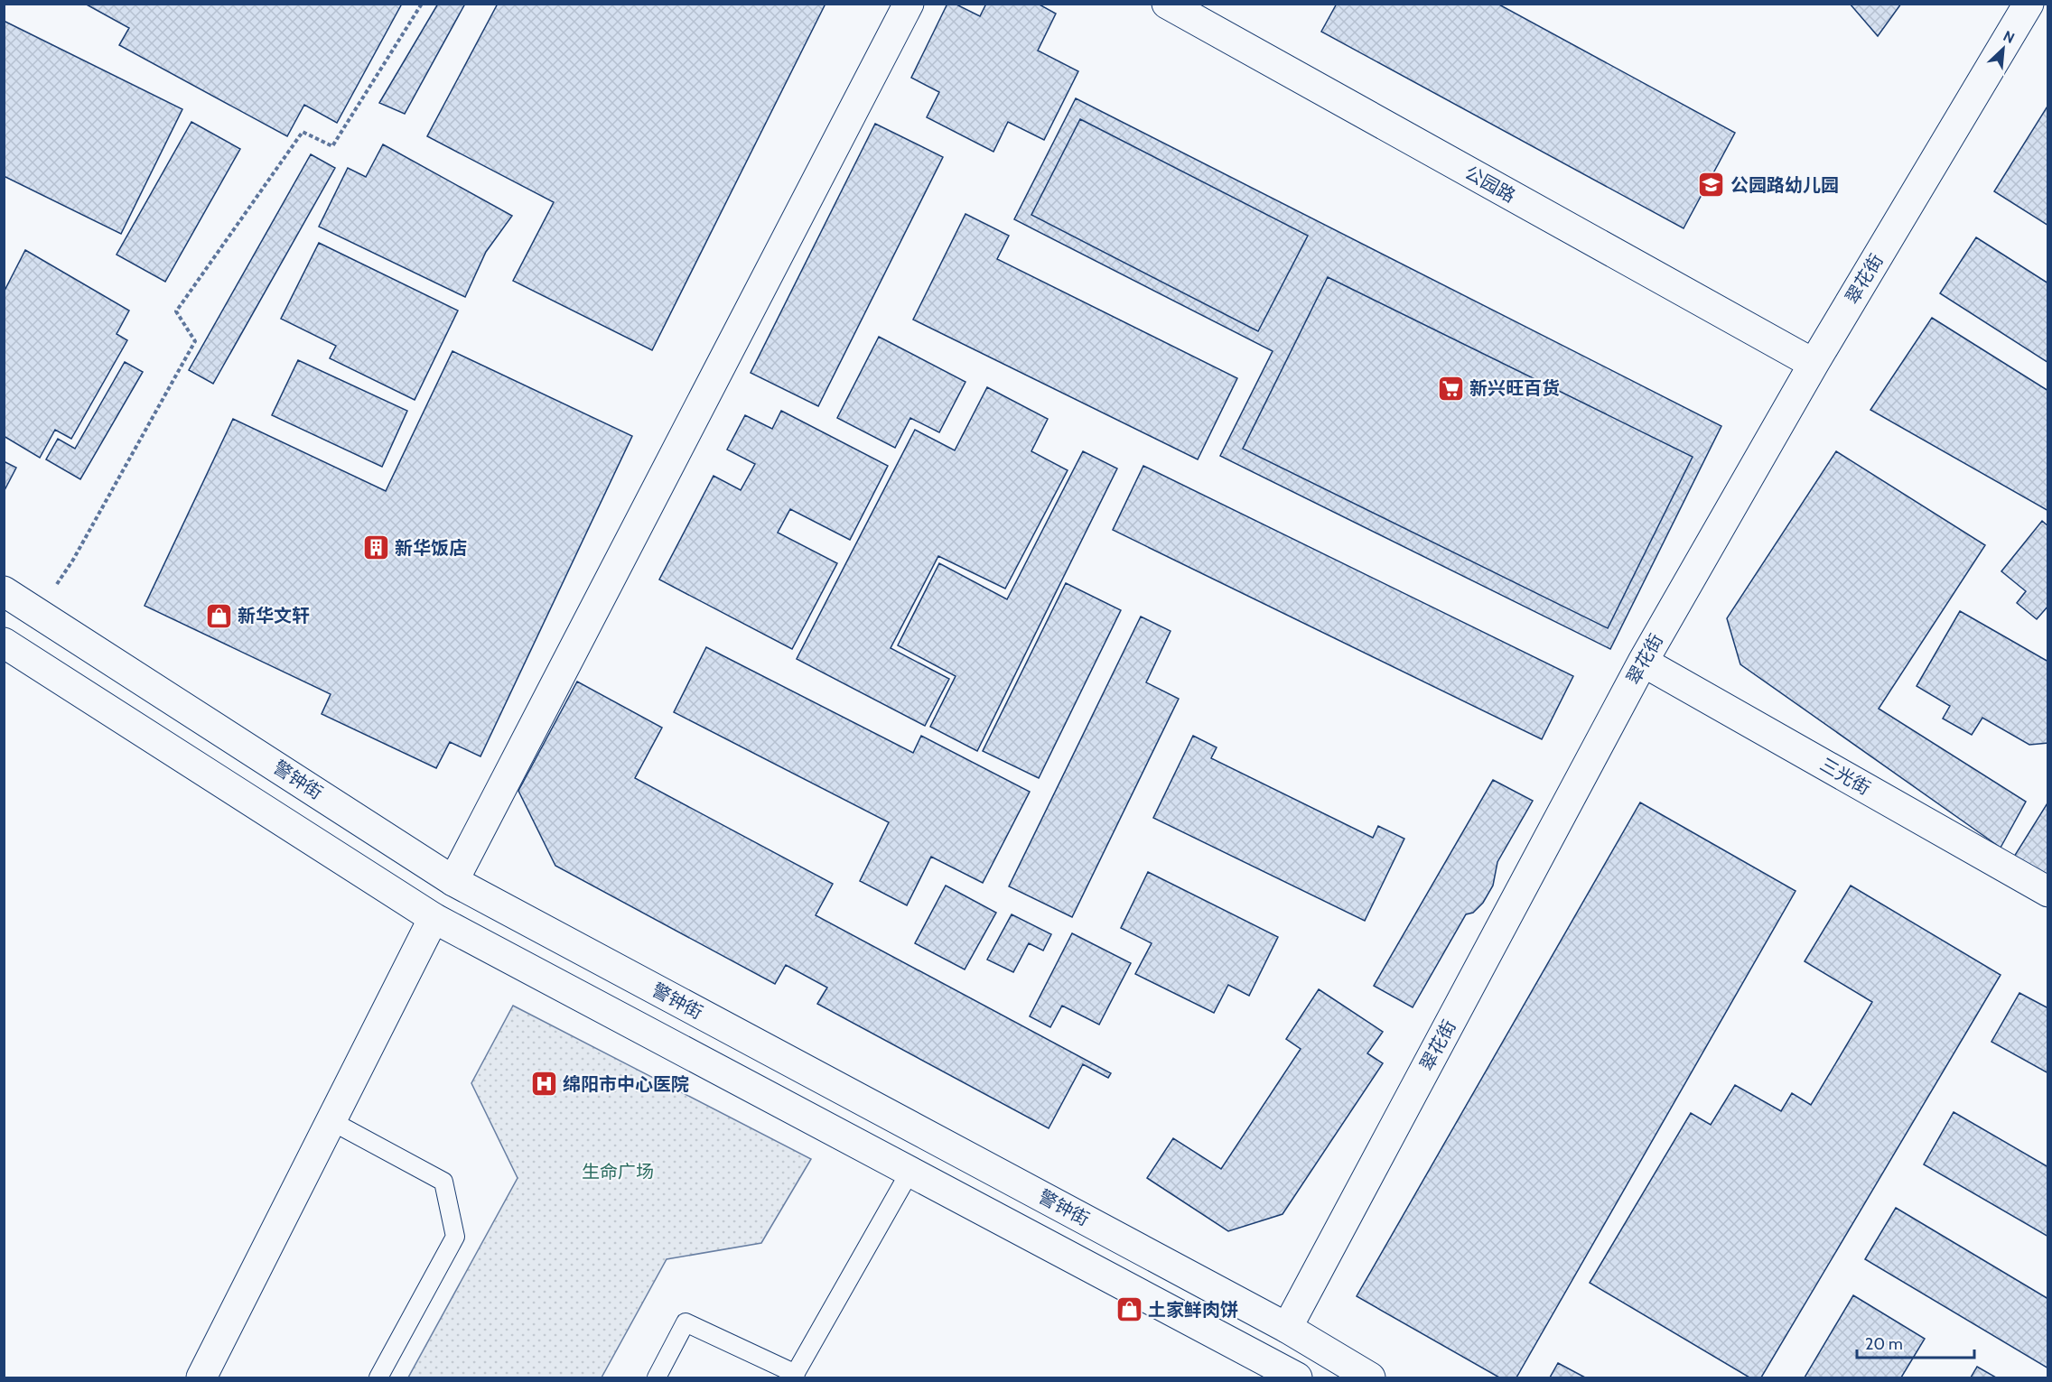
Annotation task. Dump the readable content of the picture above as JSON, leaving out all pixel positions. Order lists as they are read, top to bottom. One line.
{"streets":{"street":["公园路","翠花街","三光街","警钟街"]},"crossings":[["公园路","翠花街"],["翠花街","三光街"],["翠花街","警钟街"]],"parks":["生命广场"],"places":{"school or university":["公园路幼儿园"],"supermarket":["新兴旺百货"],"building":["新华饭店"],"shop":["新华文轩","土家鲜肉饼"],"hospital":["绵阳市中心医院"]},"scale_bar":"20 m","north":"top right"}
